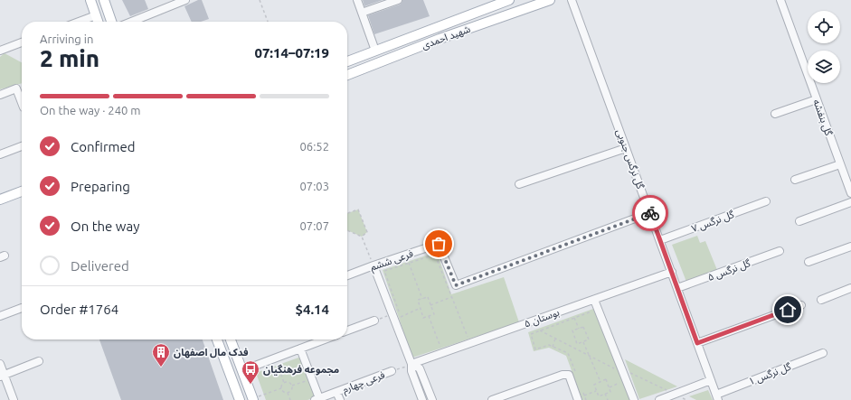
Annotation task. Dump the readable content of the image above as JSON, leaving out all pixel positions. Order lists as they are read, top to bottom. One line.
{"streets":{"main road":["شهید احمدی"],"street":["گل بنفشه","گل نرگس جنوبی","گل نرگس ۷","فرعی ششم","گل نرگس ۵","بوستان ۵","گل نرگس ۱","فرعی چهارم"]},"crossings":[["گل نرگس جنوبی","گل نرگس ۷"],["گل نرگس جنوبی","فرعی ششم"],["گل نرگس جنوبی","گل نرگس ۵"],["گل نرگس جنوبی","بوستان ۵"],["گل نرگس جنوبی","گل نرگس ۱"]],"places":{"building":["فدک مال اصفهان"],"bus stop":["مجموعه فرهنگیان"]},"page":{"heading":["2 min","Arriving in","07:14–07:19"],"panel":["Order #1764","$4.14"],"bar":"On the way · 240 m","list":[["Confirmed","06:52"],["Preparing","07:03"],["On the way","07:07"],"Delivered"]}}
